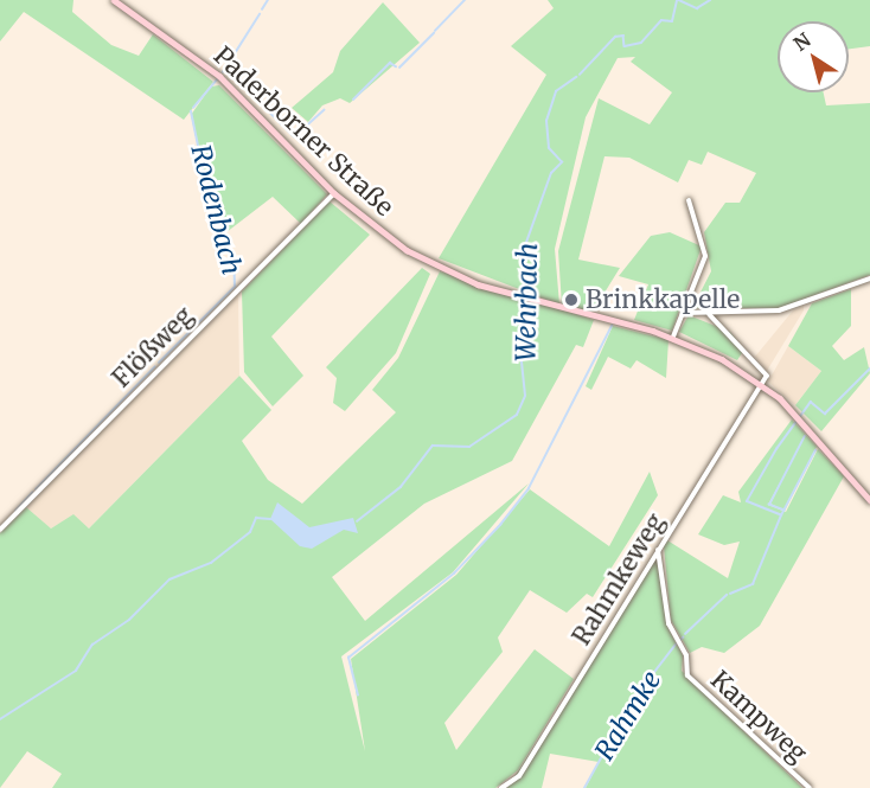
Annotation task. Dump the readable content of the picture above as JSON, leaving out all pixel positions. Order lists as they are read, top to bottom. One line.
{"streets":{"main road":["Paderborner Straße"],"street":["Flößweg","Rahmkeweg","Kampweg"]},"crossings":[["Paderborner Straße","Flößweg"],["Paderborner Straße","Rahmkeweg"],["Rahmkeweg","Kampweg"]],"water":["Rodenbach","Wehrbach","Rahmke"],"places":["Brinkkapelle"],"north":"top left"}
